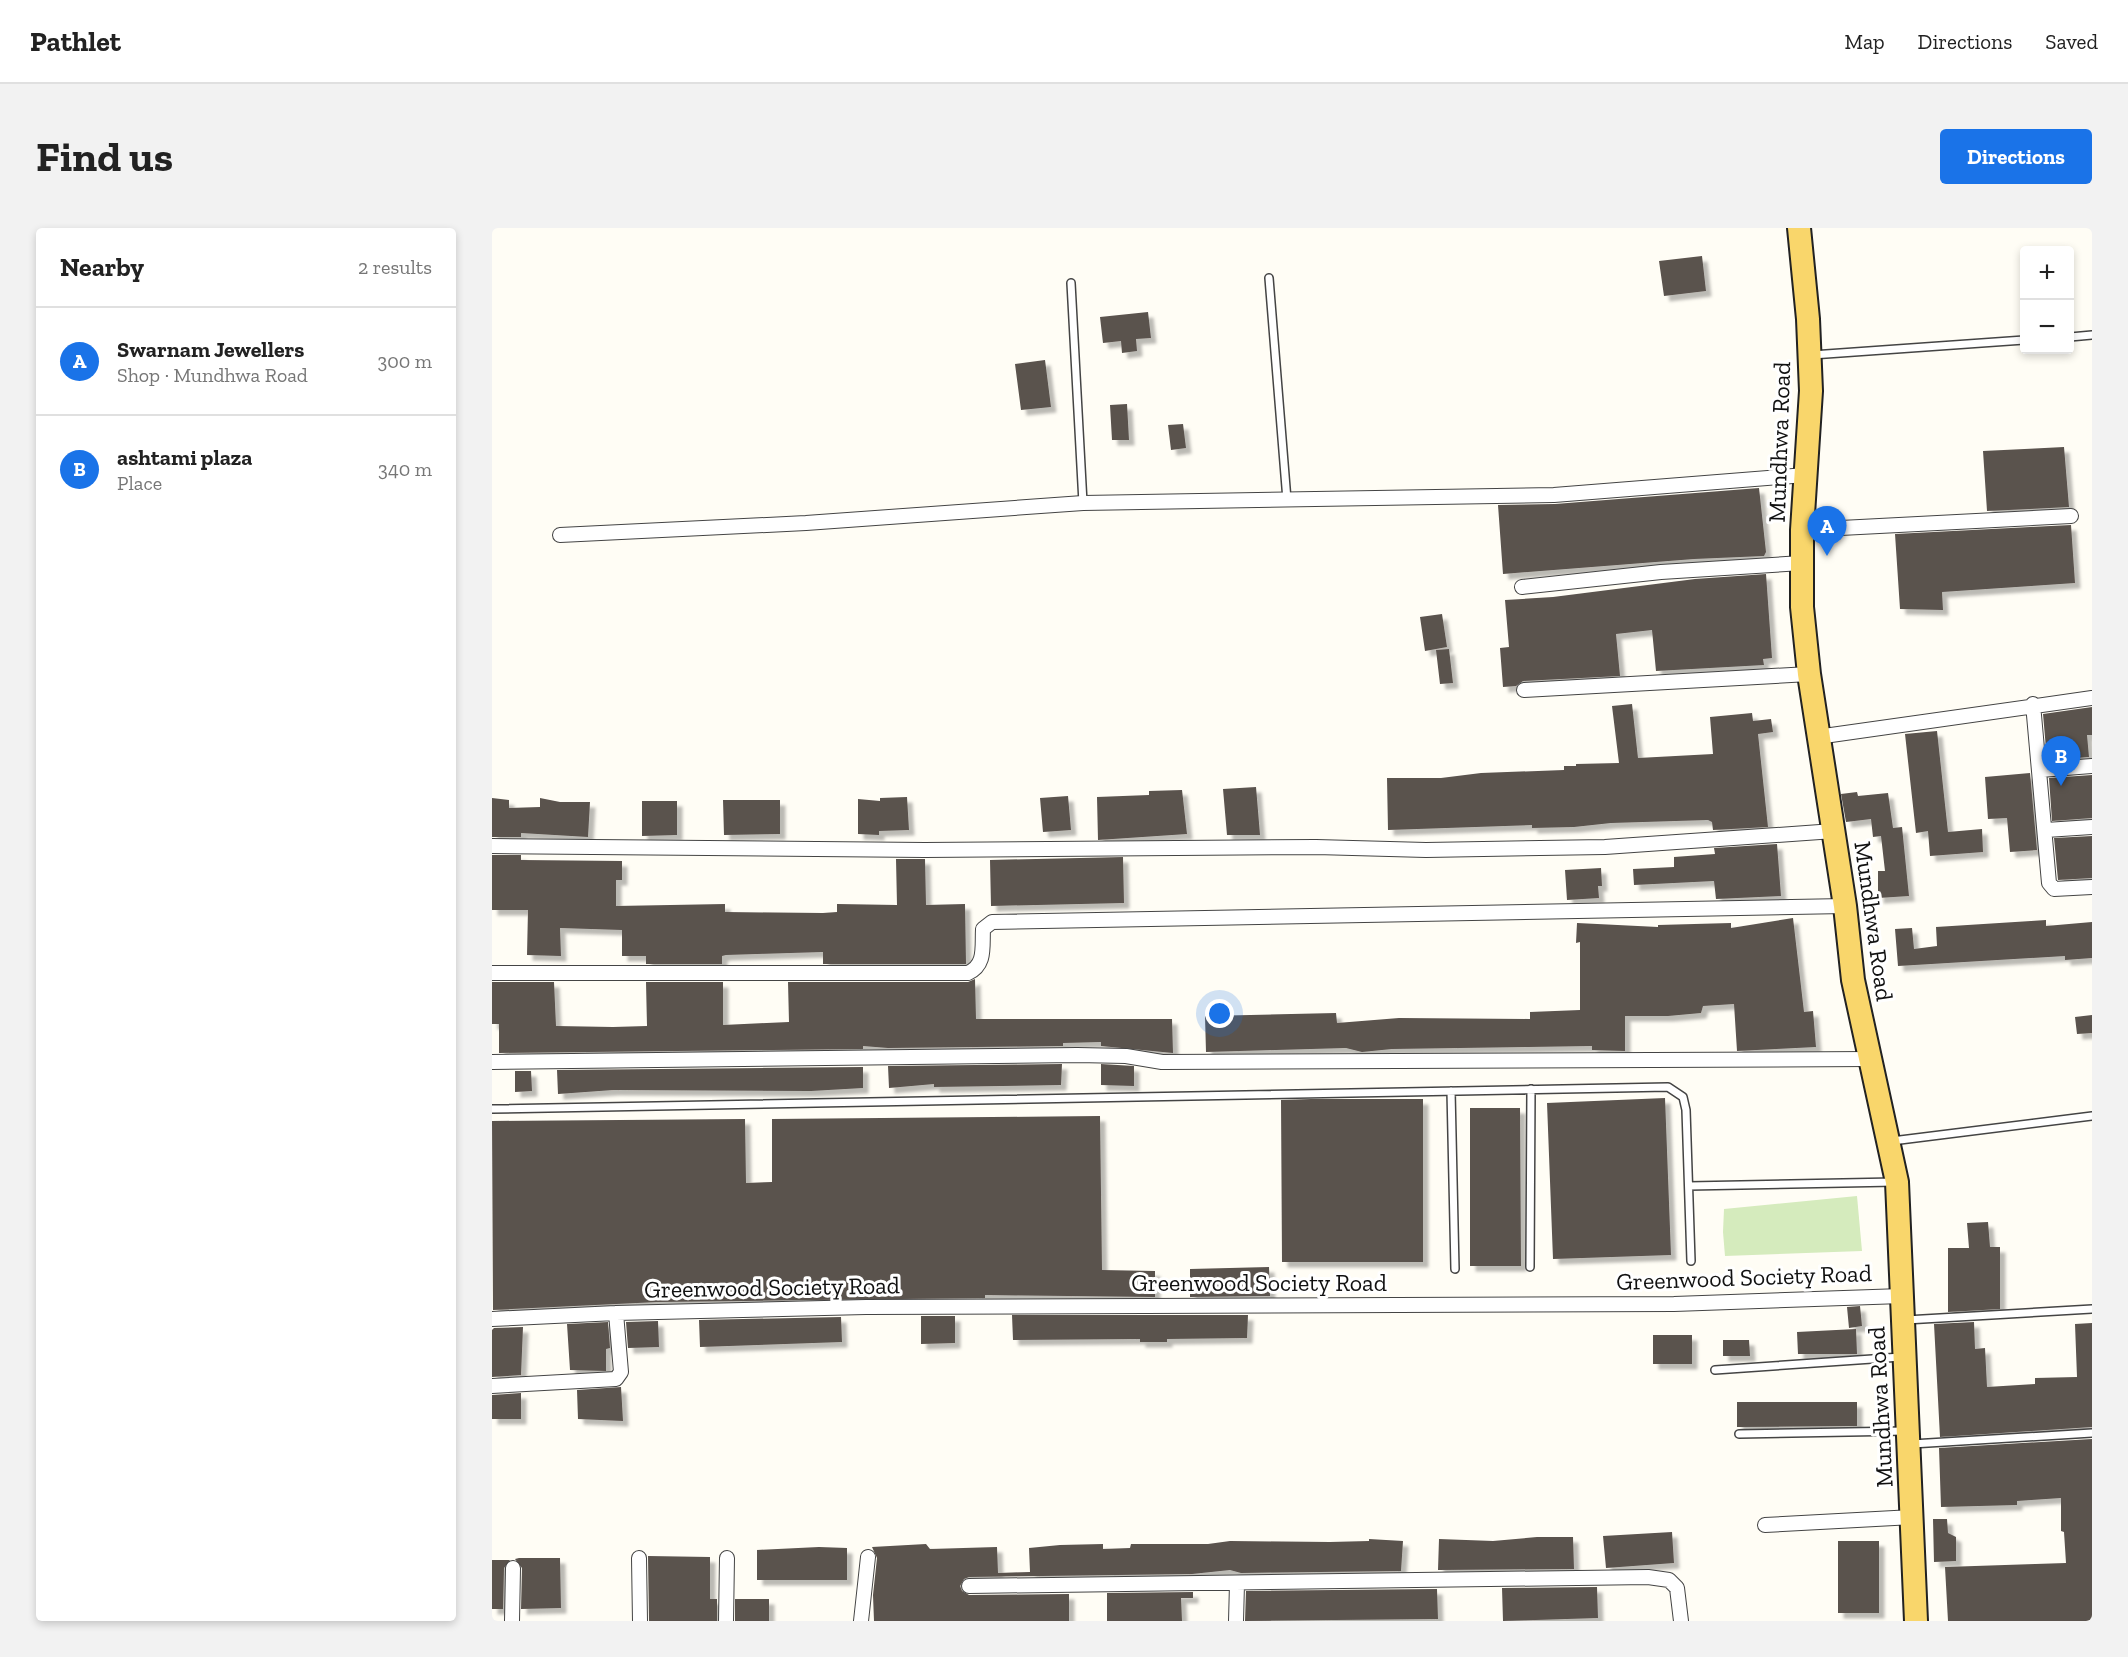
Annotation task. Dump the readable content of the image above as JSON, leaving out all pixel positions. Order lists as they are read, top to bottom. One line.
{"streets":{"main road":["Mundhwa Road"],"street":["Greenwood Society Road"]},"crossings":[["Mundhwa Road","Greenwood Society Road"]],"page":{"header":"Pathlet","nav":["Map","Directions","Saved"],"buttons":"Directions","title":"Find us","heading":["Nearby","2 results"],"map_buttons":["+","−"],"list":[{"mark":"A","name":"Swarnam Jewellers","note":"Shop · Mundhwa Road","value":"300 m"},{"mark":"B","name":"ashtami plaza","note":"Place","value":"340 m"}],"pins":["A","B"]}}
